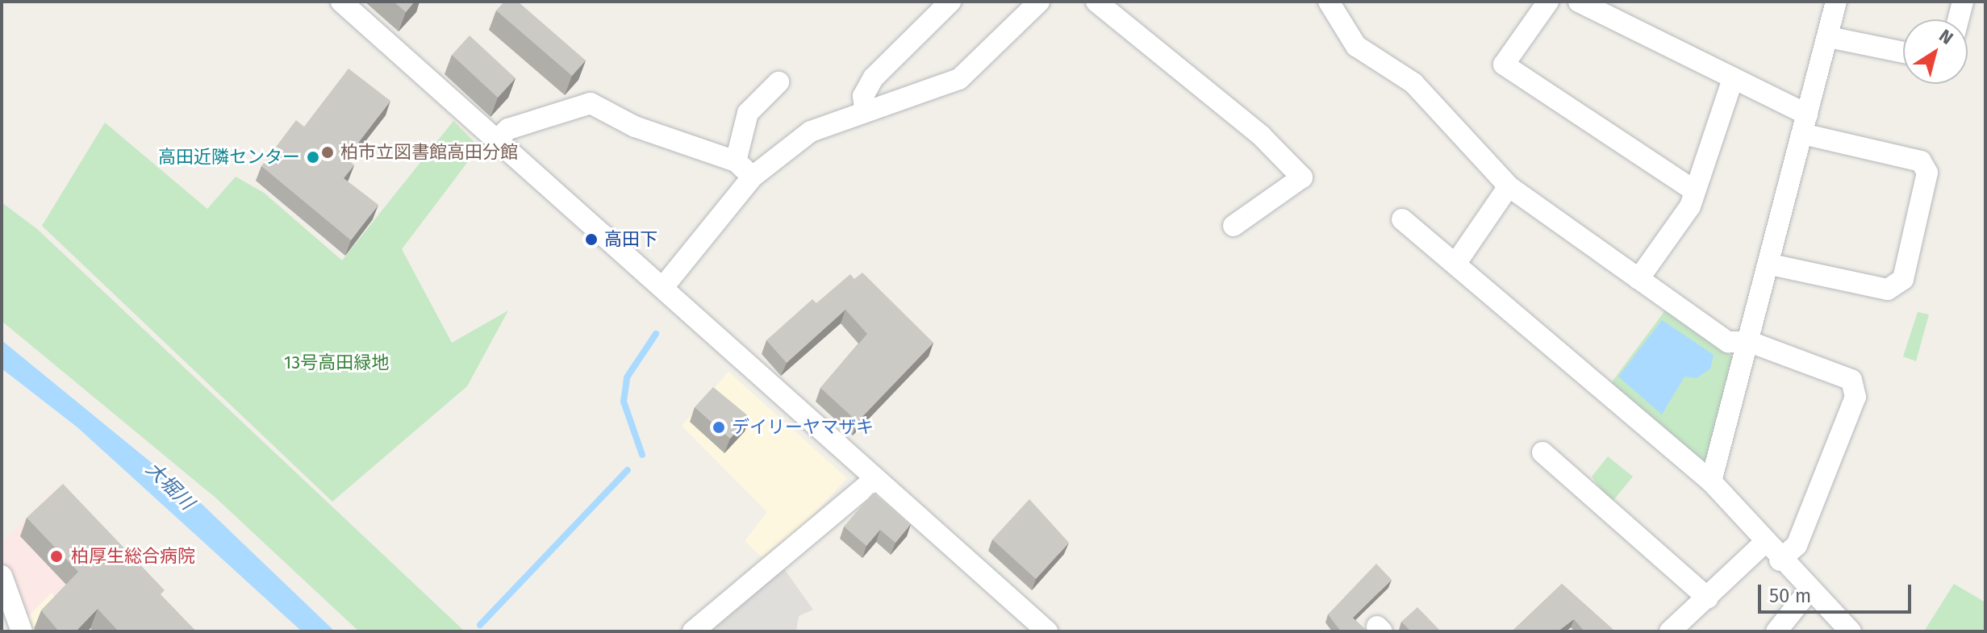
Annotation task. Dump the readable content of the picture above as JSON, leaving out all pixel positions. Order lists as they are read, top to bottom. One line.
{"water":["大堀川"],"parks":["13号高田緑地"],"places":["柏市立図書館高田分館","高田近隣センター","高田下","デイリーヤマザキ","柏厚生総合病院"],"scale_bar":"50 m","north":"top right"}
